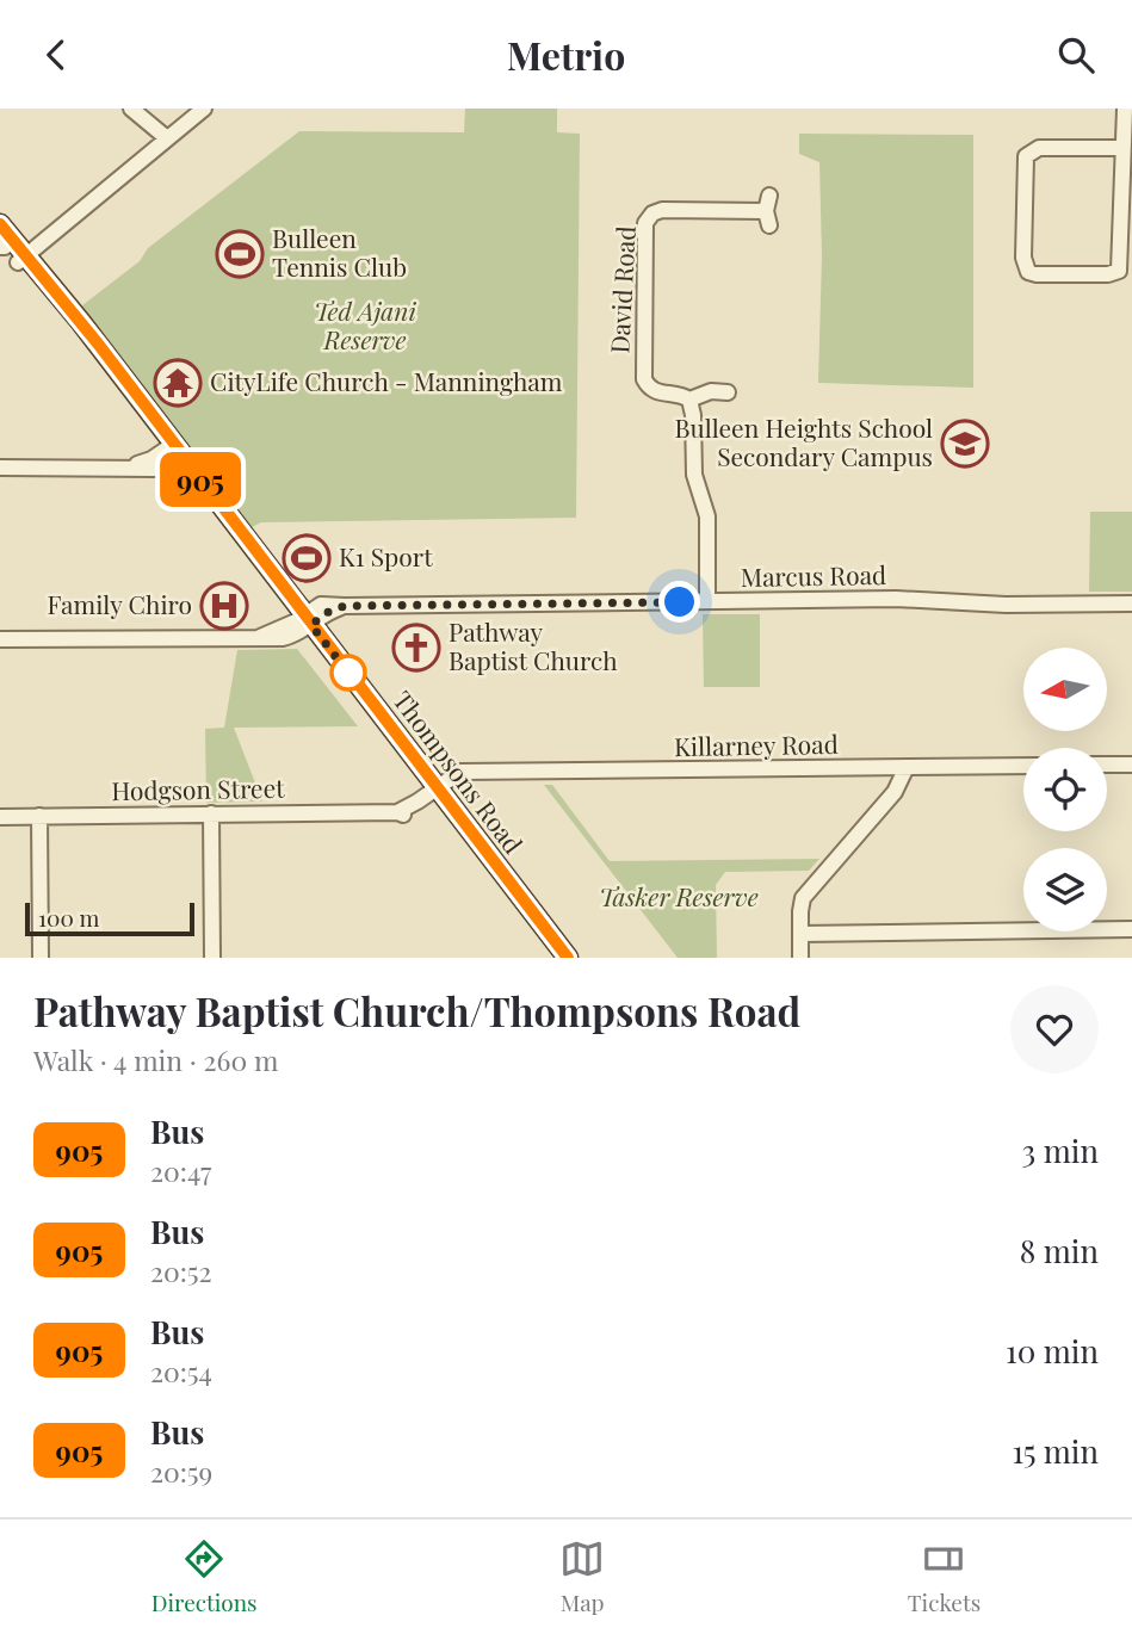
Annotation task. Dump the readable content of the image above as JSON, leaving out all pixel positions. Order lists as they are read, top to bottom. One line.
{"streets":{"main road":["Thompsons Road"],"street":["David Road","Marcus Road","Killarney Road","Hodgson Street"]},"crossings":[["Marcus Road","Thompsons Road"],["Killarney Road","Thompsons Road"],["Killarney Road","Hodgson Street"],["Thompsons Road","Hodgson Street"]],"parks":["Ted Ajani Reserve","Tasker Reserve"],"places":{"sports":["Bulleen Tennis Club","K1 Sport"],"temple":["CityLife Church - Manningham"],"school or university":["Bulleen Heights School Secondary Campus"],"hospital":["Family Chiro"],"church":["Pathway Baptist Church"]},"lines":["bus line 905"],"scale_bar":"100 m","north":"left","page":{"header":"Metrio","on_map":"905","scale":"100 m","heading":["Pathway Baptist Church/Thompsons Road","Walk · 4 min · 260 m"],"list":[{"mark":"905","name":"Bus","note":"20:47","value":"3 min"},{"mark":"905","name":"Bus","note":"20:52","value":"8 min"},{"mark":"905","name":"Bus","note":"20:54","value":"10 min"},{"mark":"905","name":"Bus","note":"20:59","value":"15 min"}],"tabs":["Directions","Map","Tickets"]}}
